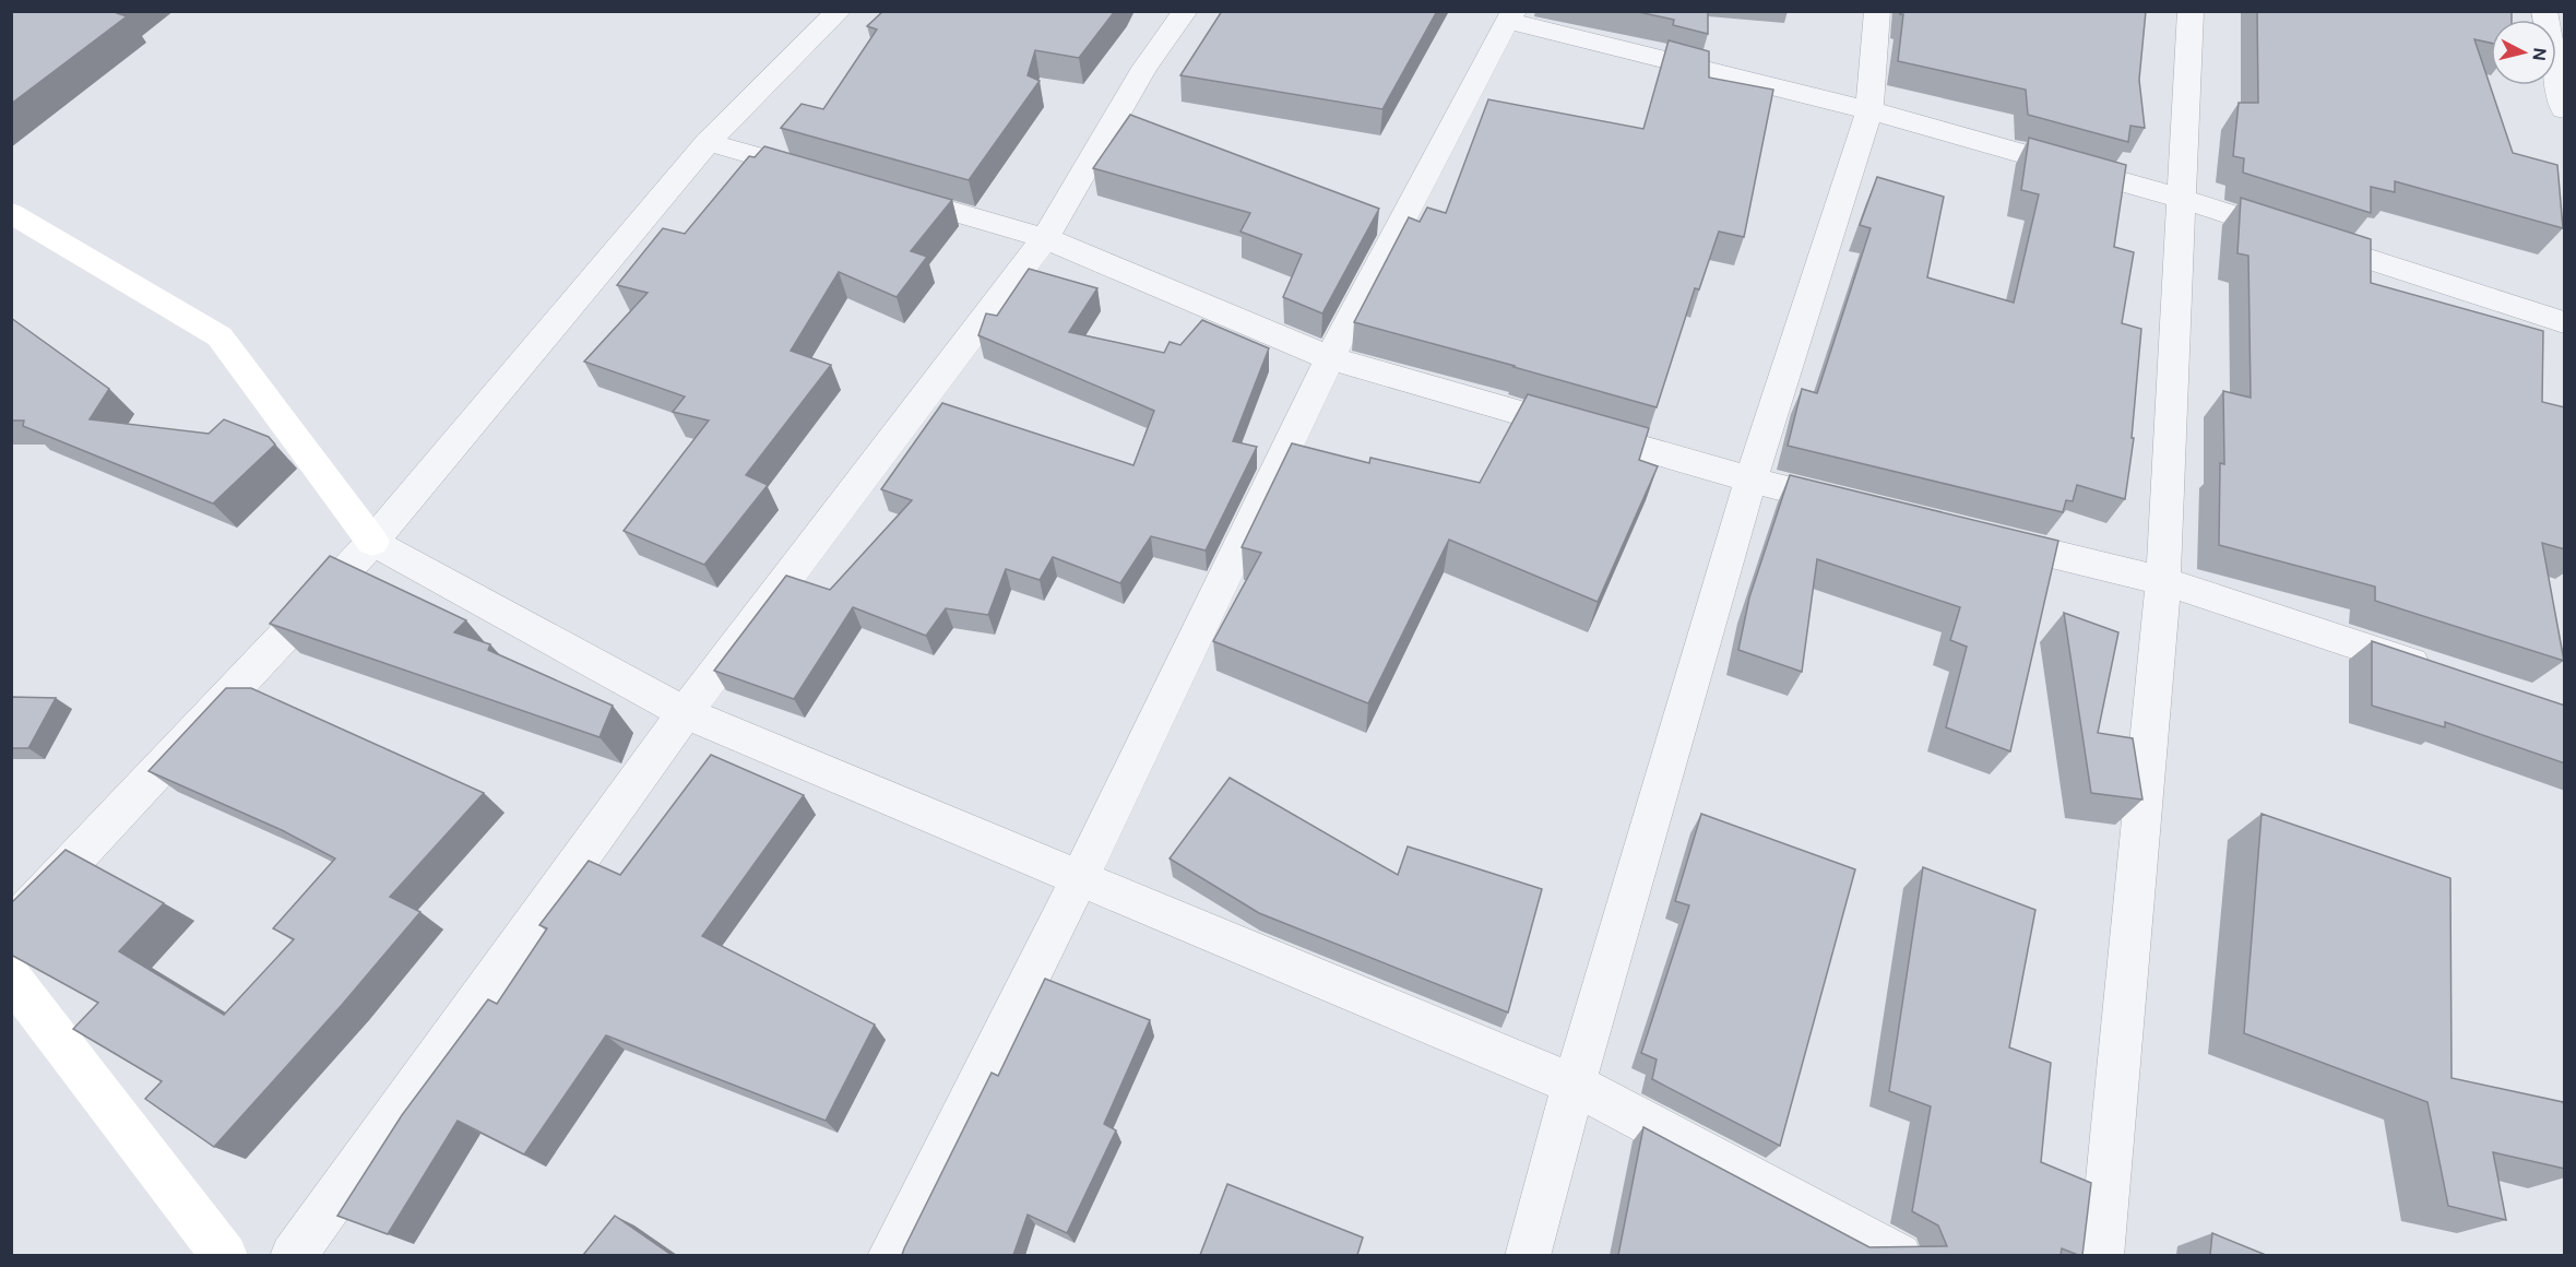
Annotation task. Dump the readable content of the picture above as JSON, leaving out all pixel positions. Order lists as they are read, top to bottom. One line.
{"north":"right"}
